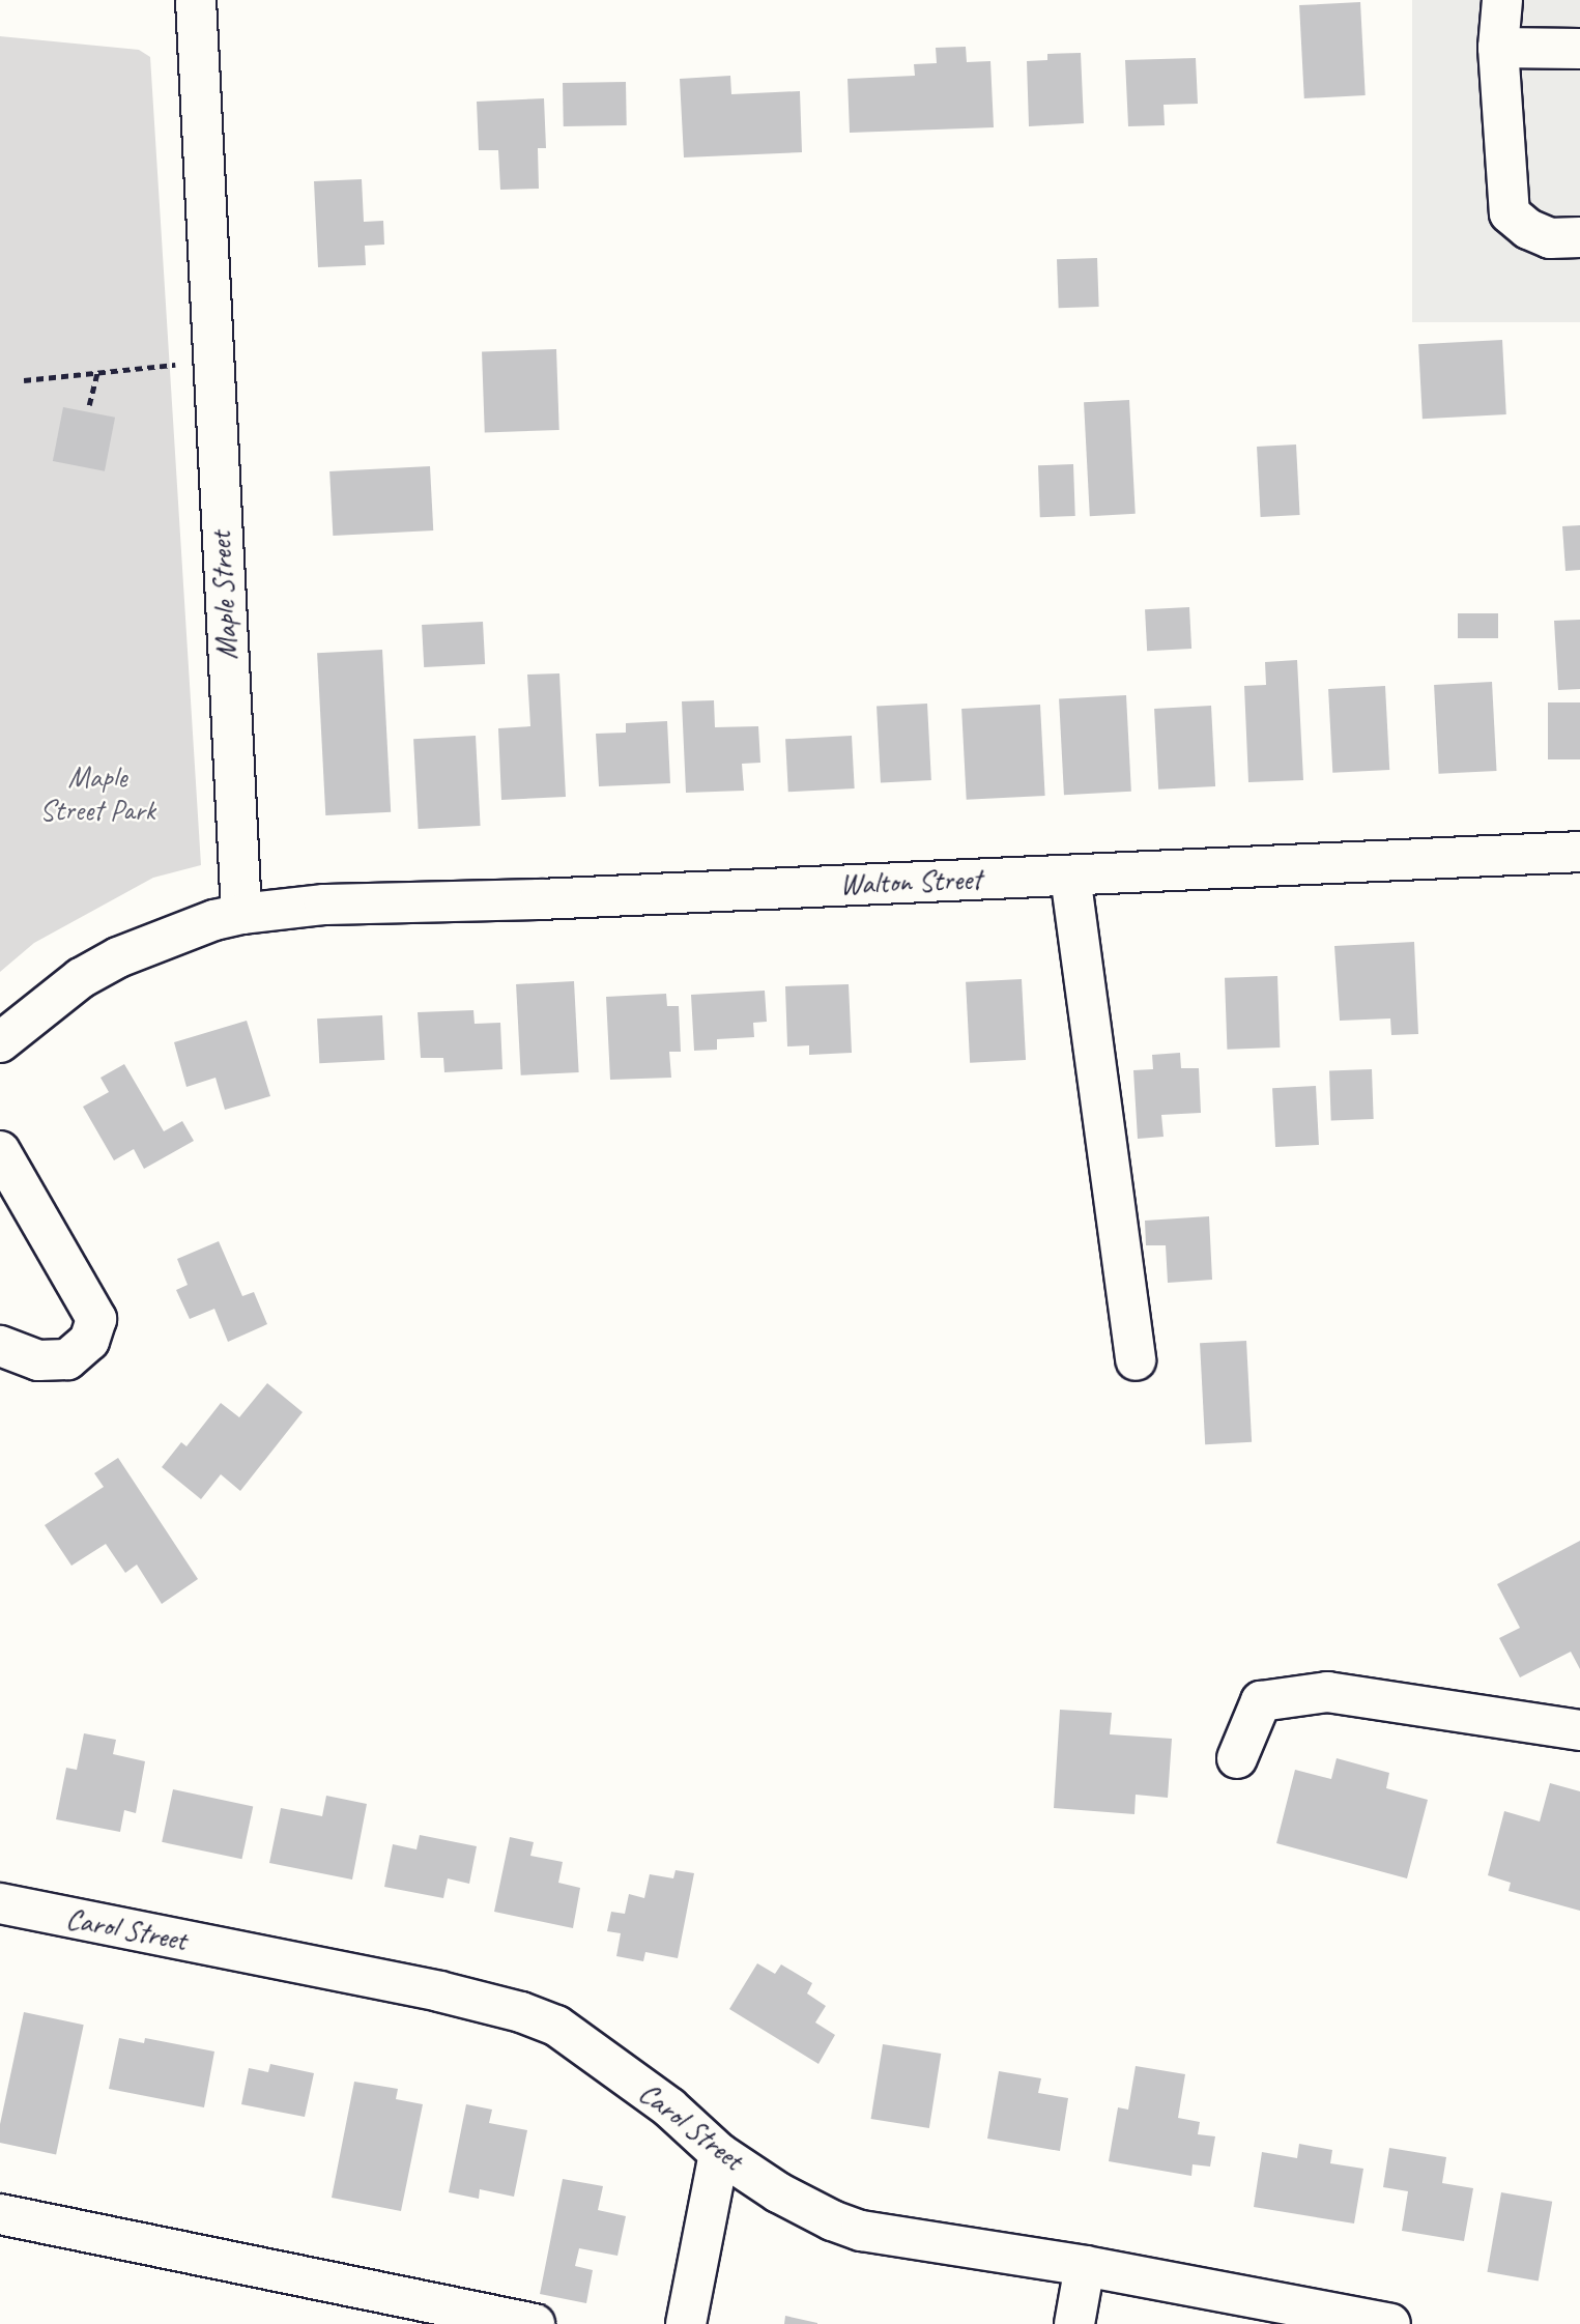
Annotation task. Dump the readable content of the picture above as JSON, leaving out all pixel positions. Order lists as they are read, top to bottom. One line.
{"streets":{"street":["Maple Street","Walton Street","Carol Street"]},"crossings":[["Maple Street","Walton Street"]],"parks":["Maple Street Park"]}
